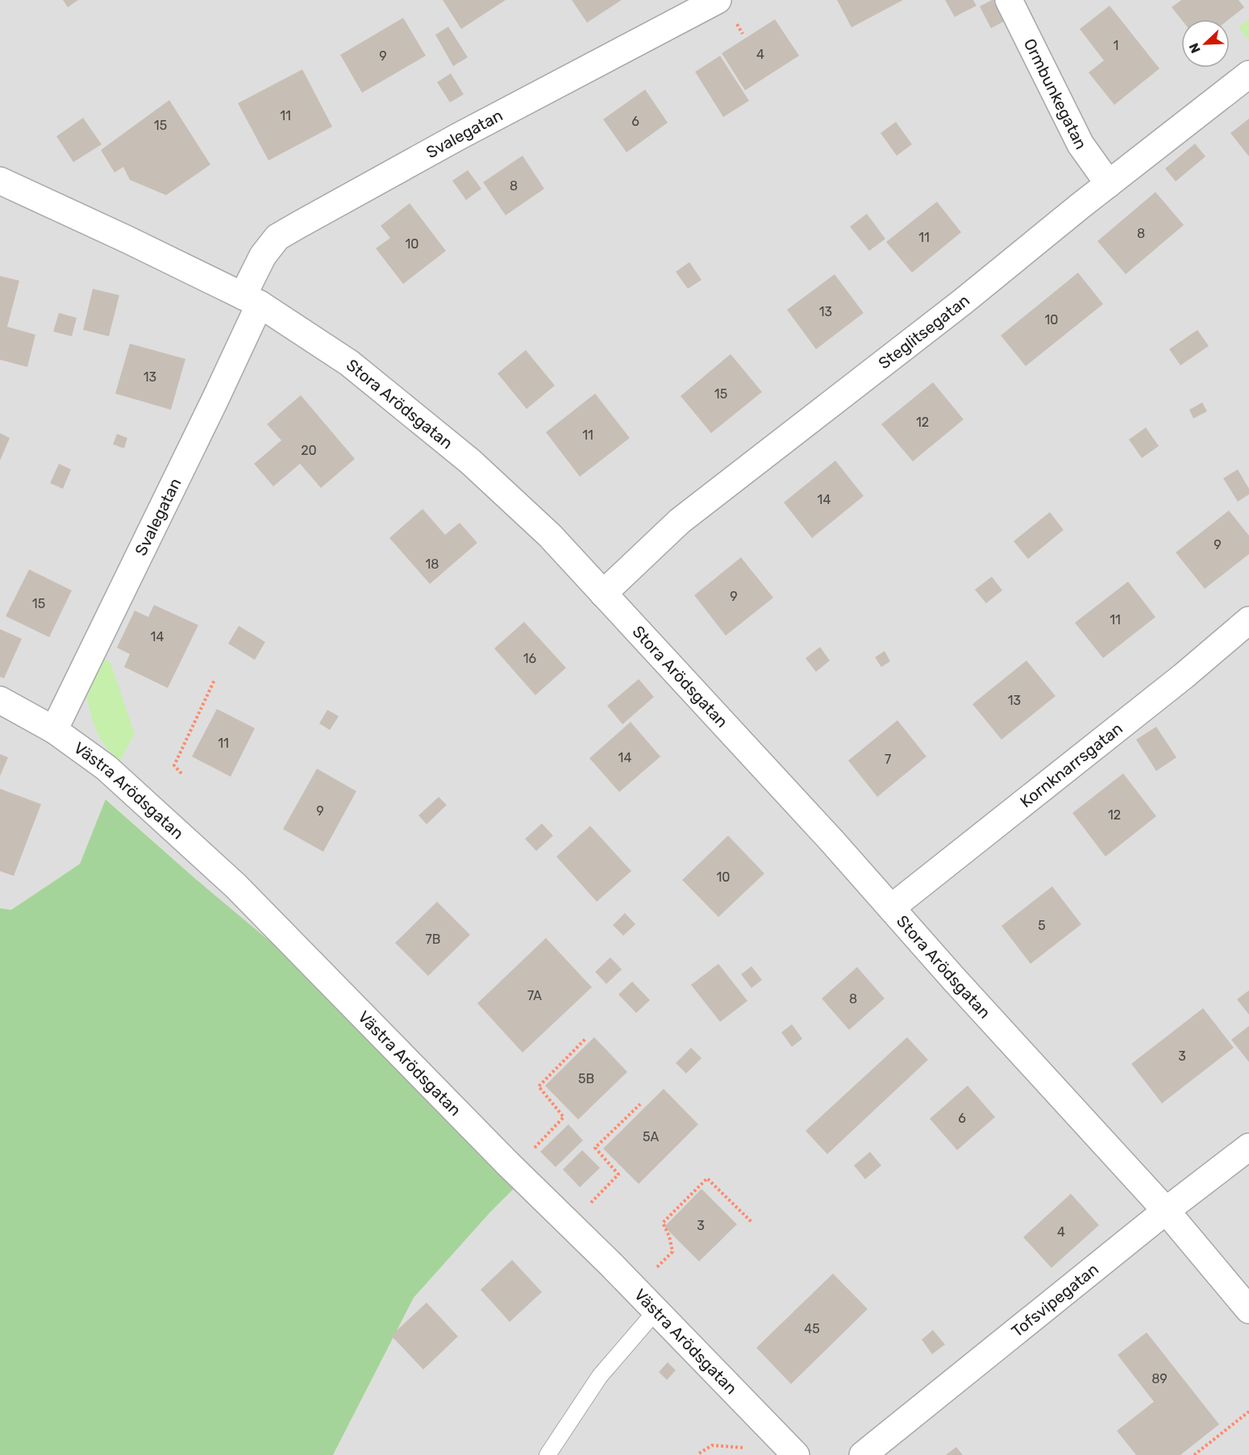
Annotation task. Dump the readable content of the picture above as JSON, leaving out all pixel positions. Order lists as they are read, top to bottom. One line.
{"streets":{"street":["Ormbunkegatan","Svalegatan","Steglitsegatan","Stora Arödsgatan","Kornknarrsgatan","Västra Arödsgatan","Tofsvipegatan"]},"crossings":[["Ormbunkegatan","Steglitsegatan"],["Svalegatan","Stora Arödsgatan"],["Svalegatan","Västra Arödsgatan"],["Steglitsegatan","Stora Arödsgatan"],["Stora Arödsgatan","Kornknarrsgatan"],["Stora Arödsgatan","Tofsvipegatan"]],"house_numbers":["1","4","9","11","6","15","8","8","11","10","13","10","13","15","12","11","20","14","9","18","9","15","11","14","16","13","11","14","7","9","12","10","5","7B","7A","8","3","5B","6","5A","3","4","45","89"],"north":"bottom left"}
